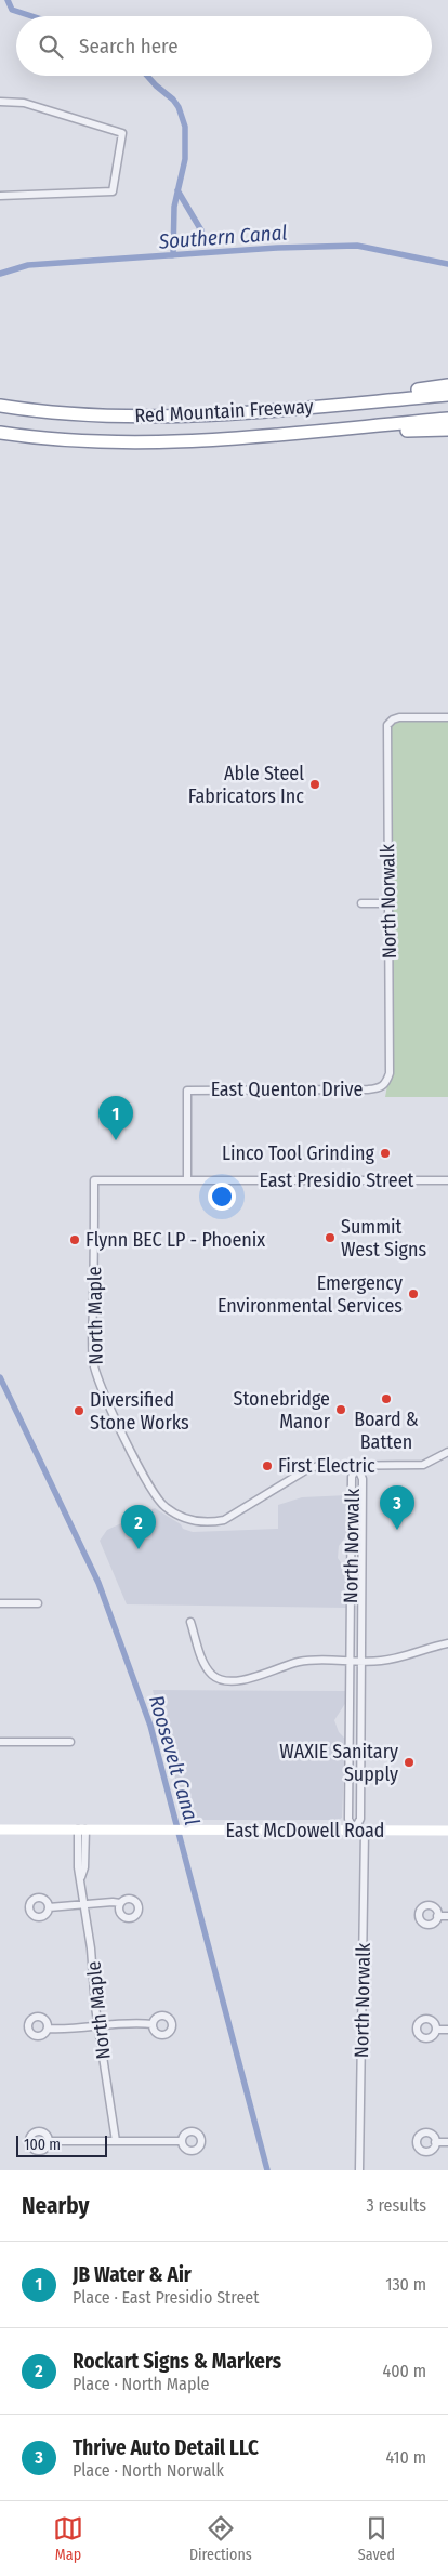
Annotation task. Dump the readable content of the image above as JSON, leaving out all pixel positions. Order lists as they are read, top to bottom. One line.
{"streets":{"highway":["Red Mountain Freeway"],"main road":["East McDowell Road"],"street":["North Norwalk","East Quenton Drive","East Presidio Street","North Maple"]},"crossings":[["North Norwalk","East Quenton Drive"],["North Norwalk","North Maple"],["North Norwalk","East McDowell Road"],["East Quenton Drive","East Presidio Street"],["East Presidio Street","North Maple"],["North Maple","East McDowell Road"]],"water":["Southern Canal","Roosevelt Canal"],"places":["Able Steel Fabricators Inc","Linco Tool Grinding","Summit West Signs","Flynn BEC LP - Phoenix","Emergency Environmental Services","Board & Batten","Stonebridge Manor","Diversified Stone Works","First Electric","WAXIE Sanitary Supply"],"scale_bar":"100 m","page":{"search":"Search here","pins":["1","3","2"],"scale":"100 m","heading":["Nearby","3 results"],"list":[{"mark":"1","name":"JB Water & Air","note":"Place · East Presidio Street","value":"130 m"},{"mark":"2","name":"Rockart Signs & Markers","note":"Place · North Maple","value":"400 m"},{"mark":"3","name":"Thrive Auto Detail LLC","note":"Place · North Norwalk","value":"410 m"}],"nav":["Map","Directions","Saved"]}}
